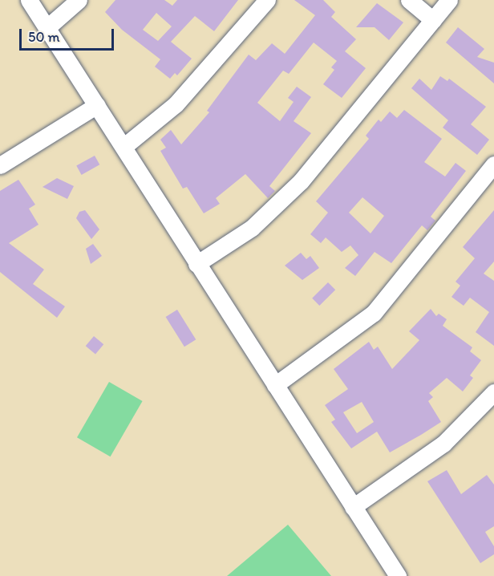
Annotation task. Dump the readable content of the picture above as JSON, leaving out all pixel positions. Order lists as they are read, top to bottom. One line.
{"scale_bar":"50 m"}
